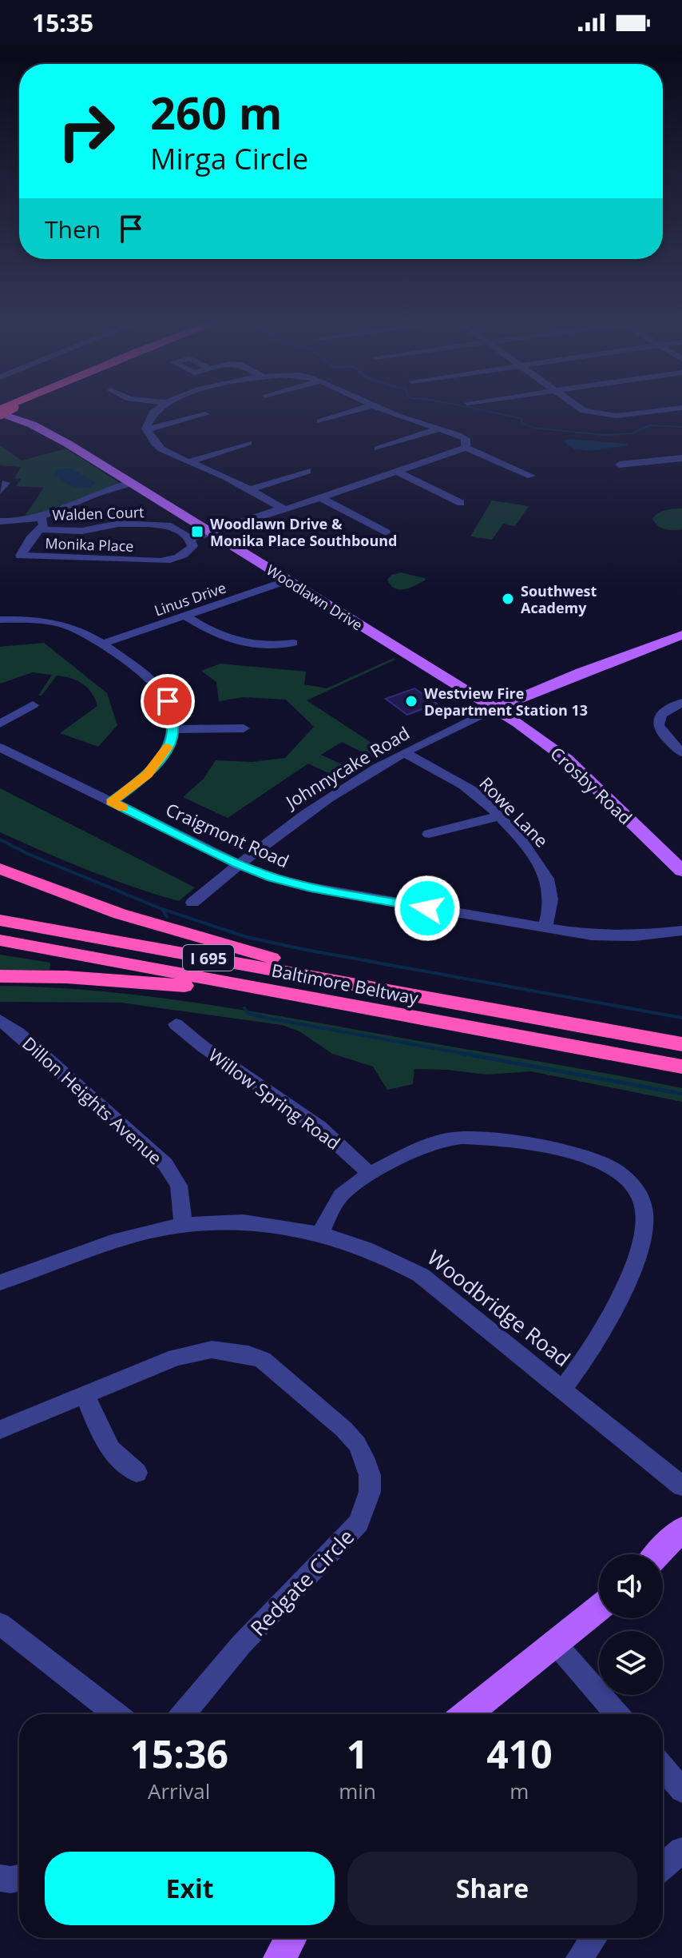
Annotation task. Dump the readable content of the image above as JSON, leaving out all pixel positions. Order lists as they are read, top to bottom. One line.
{"streets":{"highway":["I 695","Baltimore Beltway"],"main road":["Woodlawn Drive","Johnnycake Road","Crosby Road"],"street":["Walden Court","Monika Place","Linus Drive","Rowe Lane","Craigmont Road","Willow Spring Road","Dillon Heights Avenue","Woodbridge Road","Redgate Circle"]},"crossings":[["Walden Court","Monika Place"],["Woodlawn Drive","Linus Drive"],["Woodlawn Drive","Johnnycake Road"],["Woodlawn Drive","Crosby Road"],["Johnnycake Road","Crosby Road"],["Johnnycake Road","Rowe Lane"],["Johnnycake Road","Craigmont Road"],["Rowe Lane","Craigmont Road"],["Dillon Heights Avenue","Woodbridge Road"]],"places":{"transit":["Woodlawn Drive & Monika Place Southbound"],"other":["Southwest Academy","Westview Fire Department Station 13"]},"page":{"status":"15:35","turn":["260 m","Mirga Circle"],"then":"Then","eta":["15:36","Arrival","1","min","410","m"],"buttons":["Exit","Share"]}}
